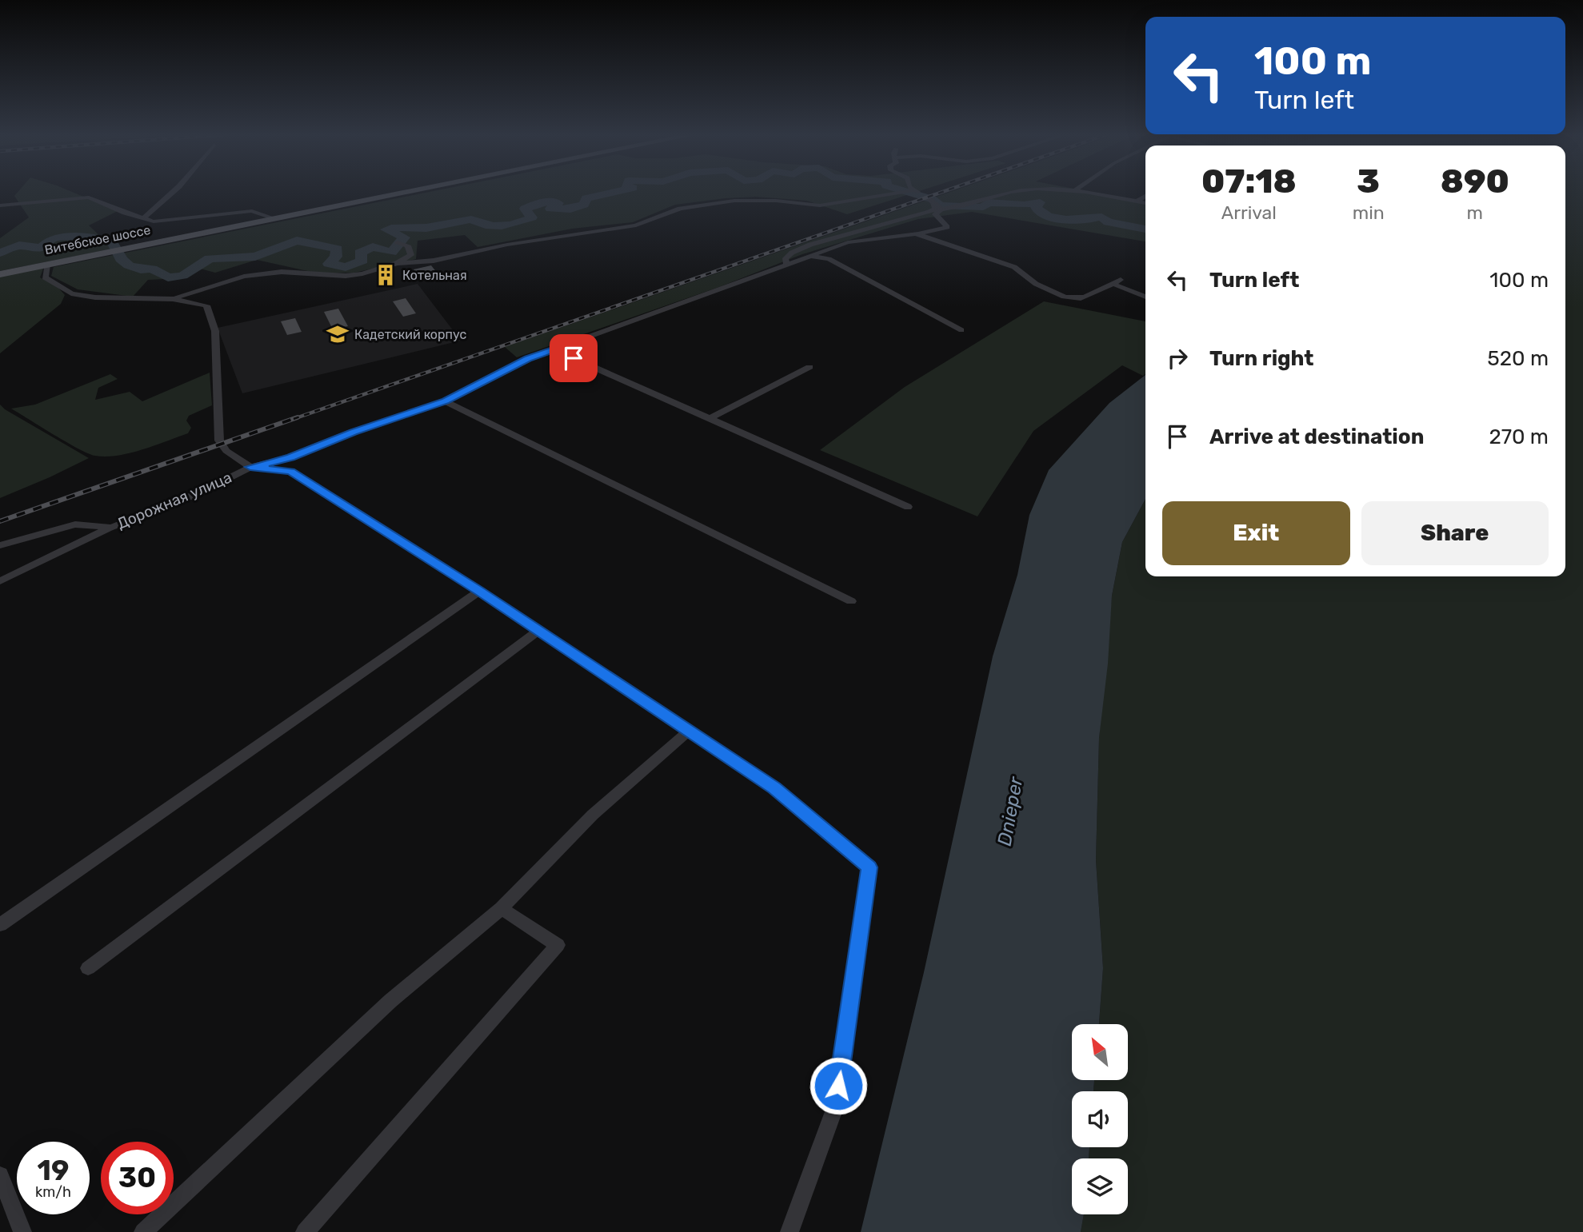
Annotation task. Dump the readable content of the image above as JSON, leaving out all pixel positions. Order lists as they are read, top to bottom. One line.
{"streets":{"main road":["Витебское шоссе"],"street":["Дорожная улица"]},"water":["Dnieper"],"places":{"building":["Котельная"],"school or university":["Кадетский корпус"]},"north":"top left","page":{"turn":["100 m","Turn left"],"eta":["07:18","Arrival","3","min","890","m"],"list":[{"name":"Turn left","value":"100 m"},{"name":"Turn right","value":"520 m"},{"name":"Arrive at destination","value":"270 m"}],"buttons":["Exit","Share"],"speed":"19 km/h","limit":"30"}}
